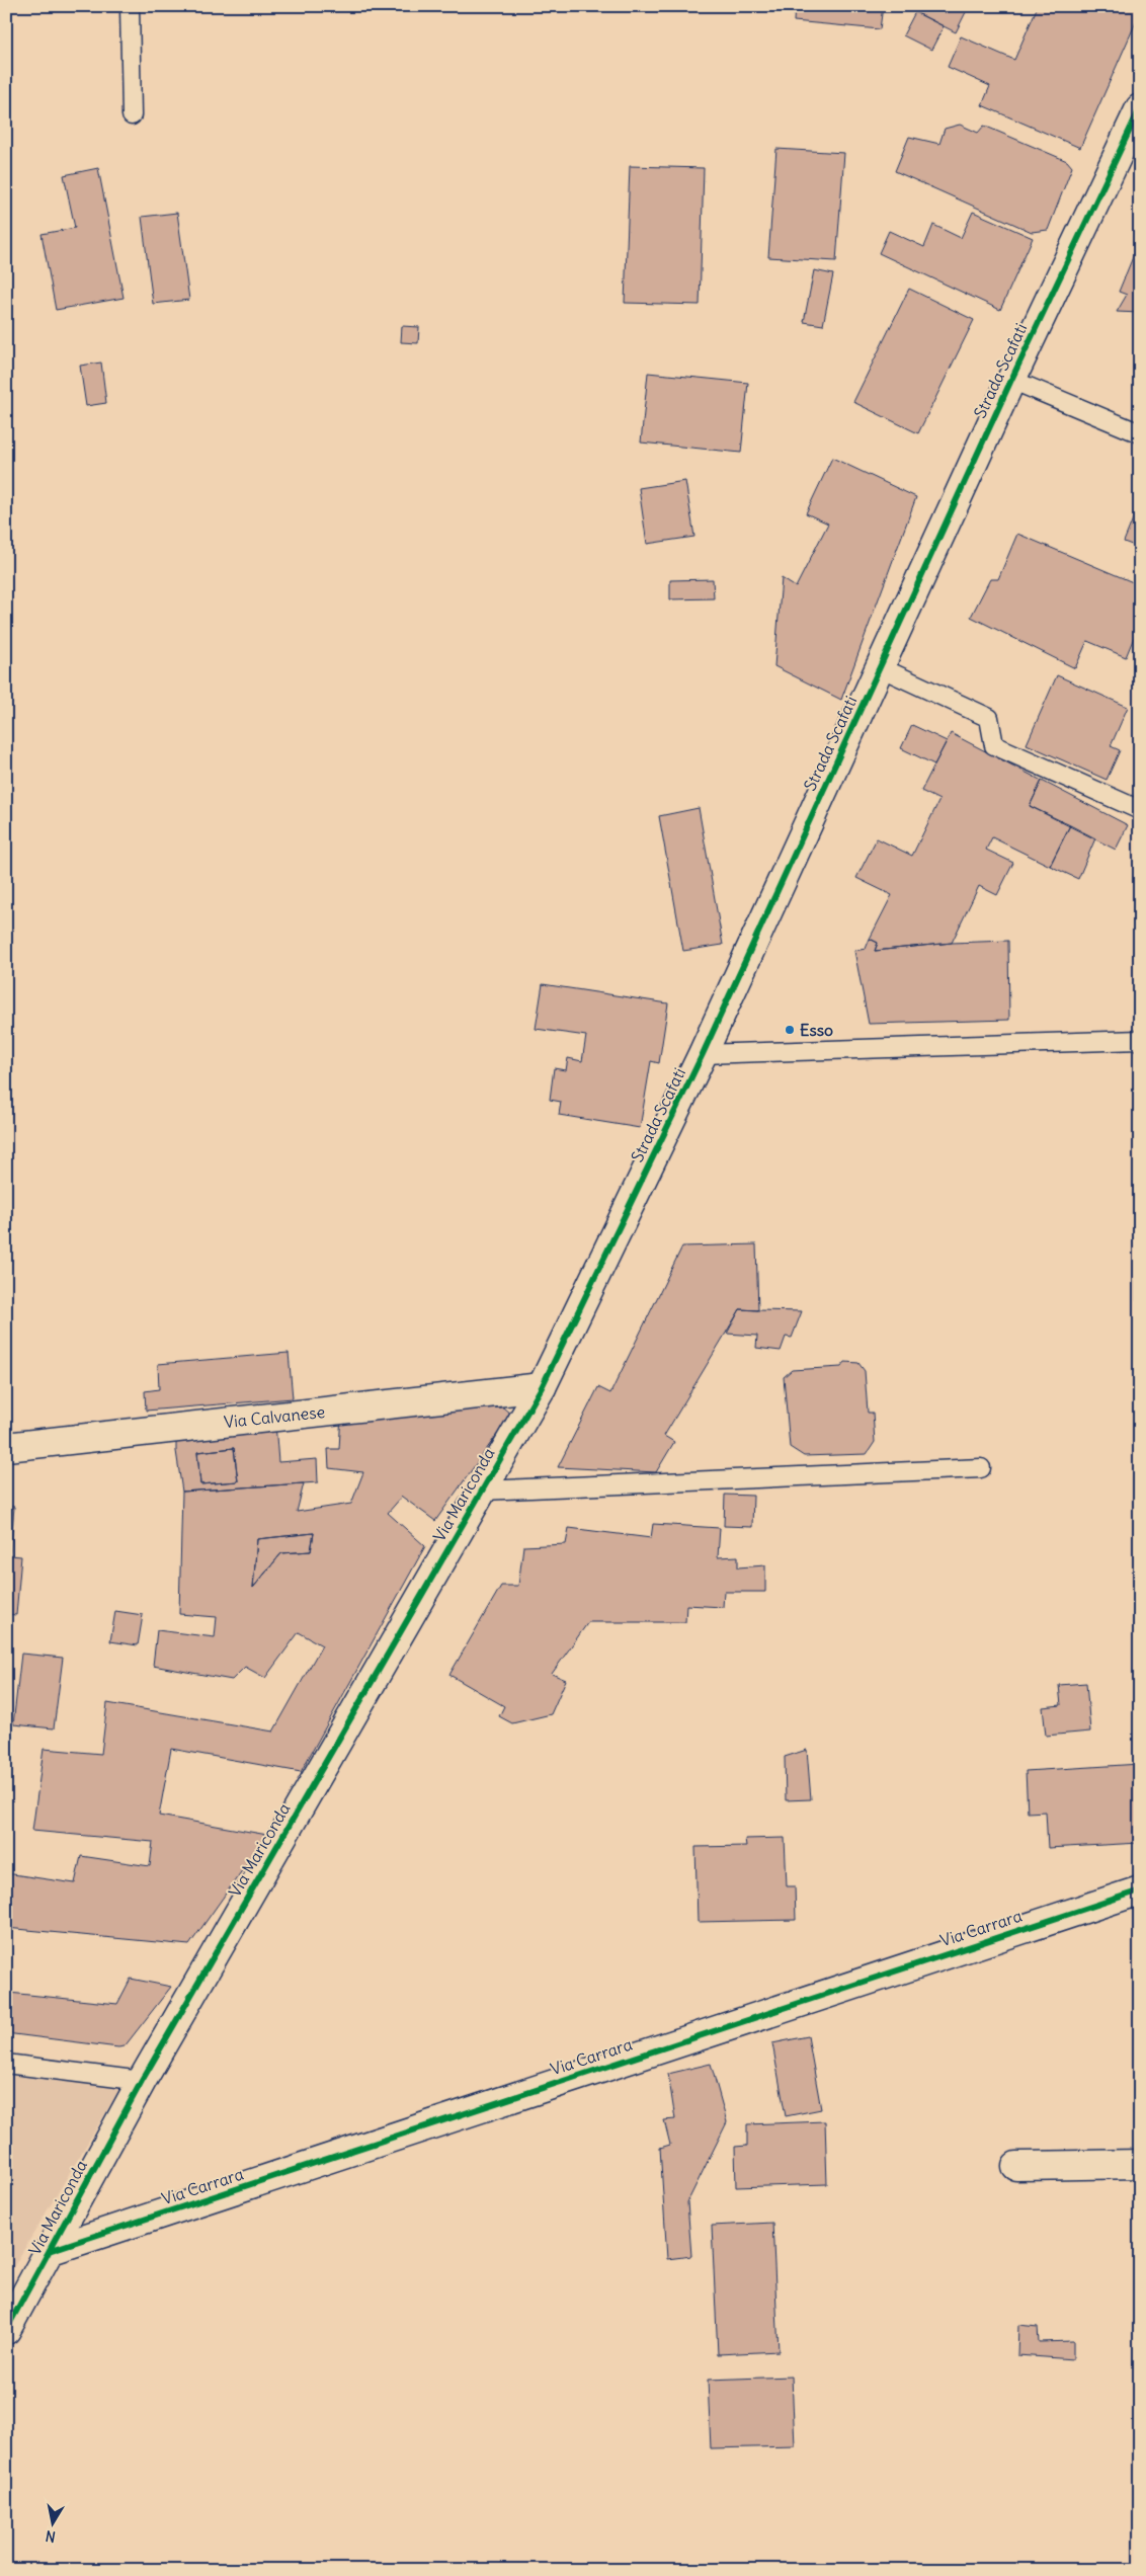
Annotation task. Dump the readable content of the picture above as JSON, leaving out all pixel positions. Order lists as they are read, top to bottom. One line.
{"streets":{"street":["Strada Scafati","Via Calvanese","Via Mariconda","Via Carrara"]},"crossings":[["Strada Scafati","Via Calvanese"],["Strada Scafati","Via Mariconda"],["Via Calvanese","Via Mariconda"],["Via Mariconda","Via Carrara"]],"places":["Esso"],"north":"bottom"}
